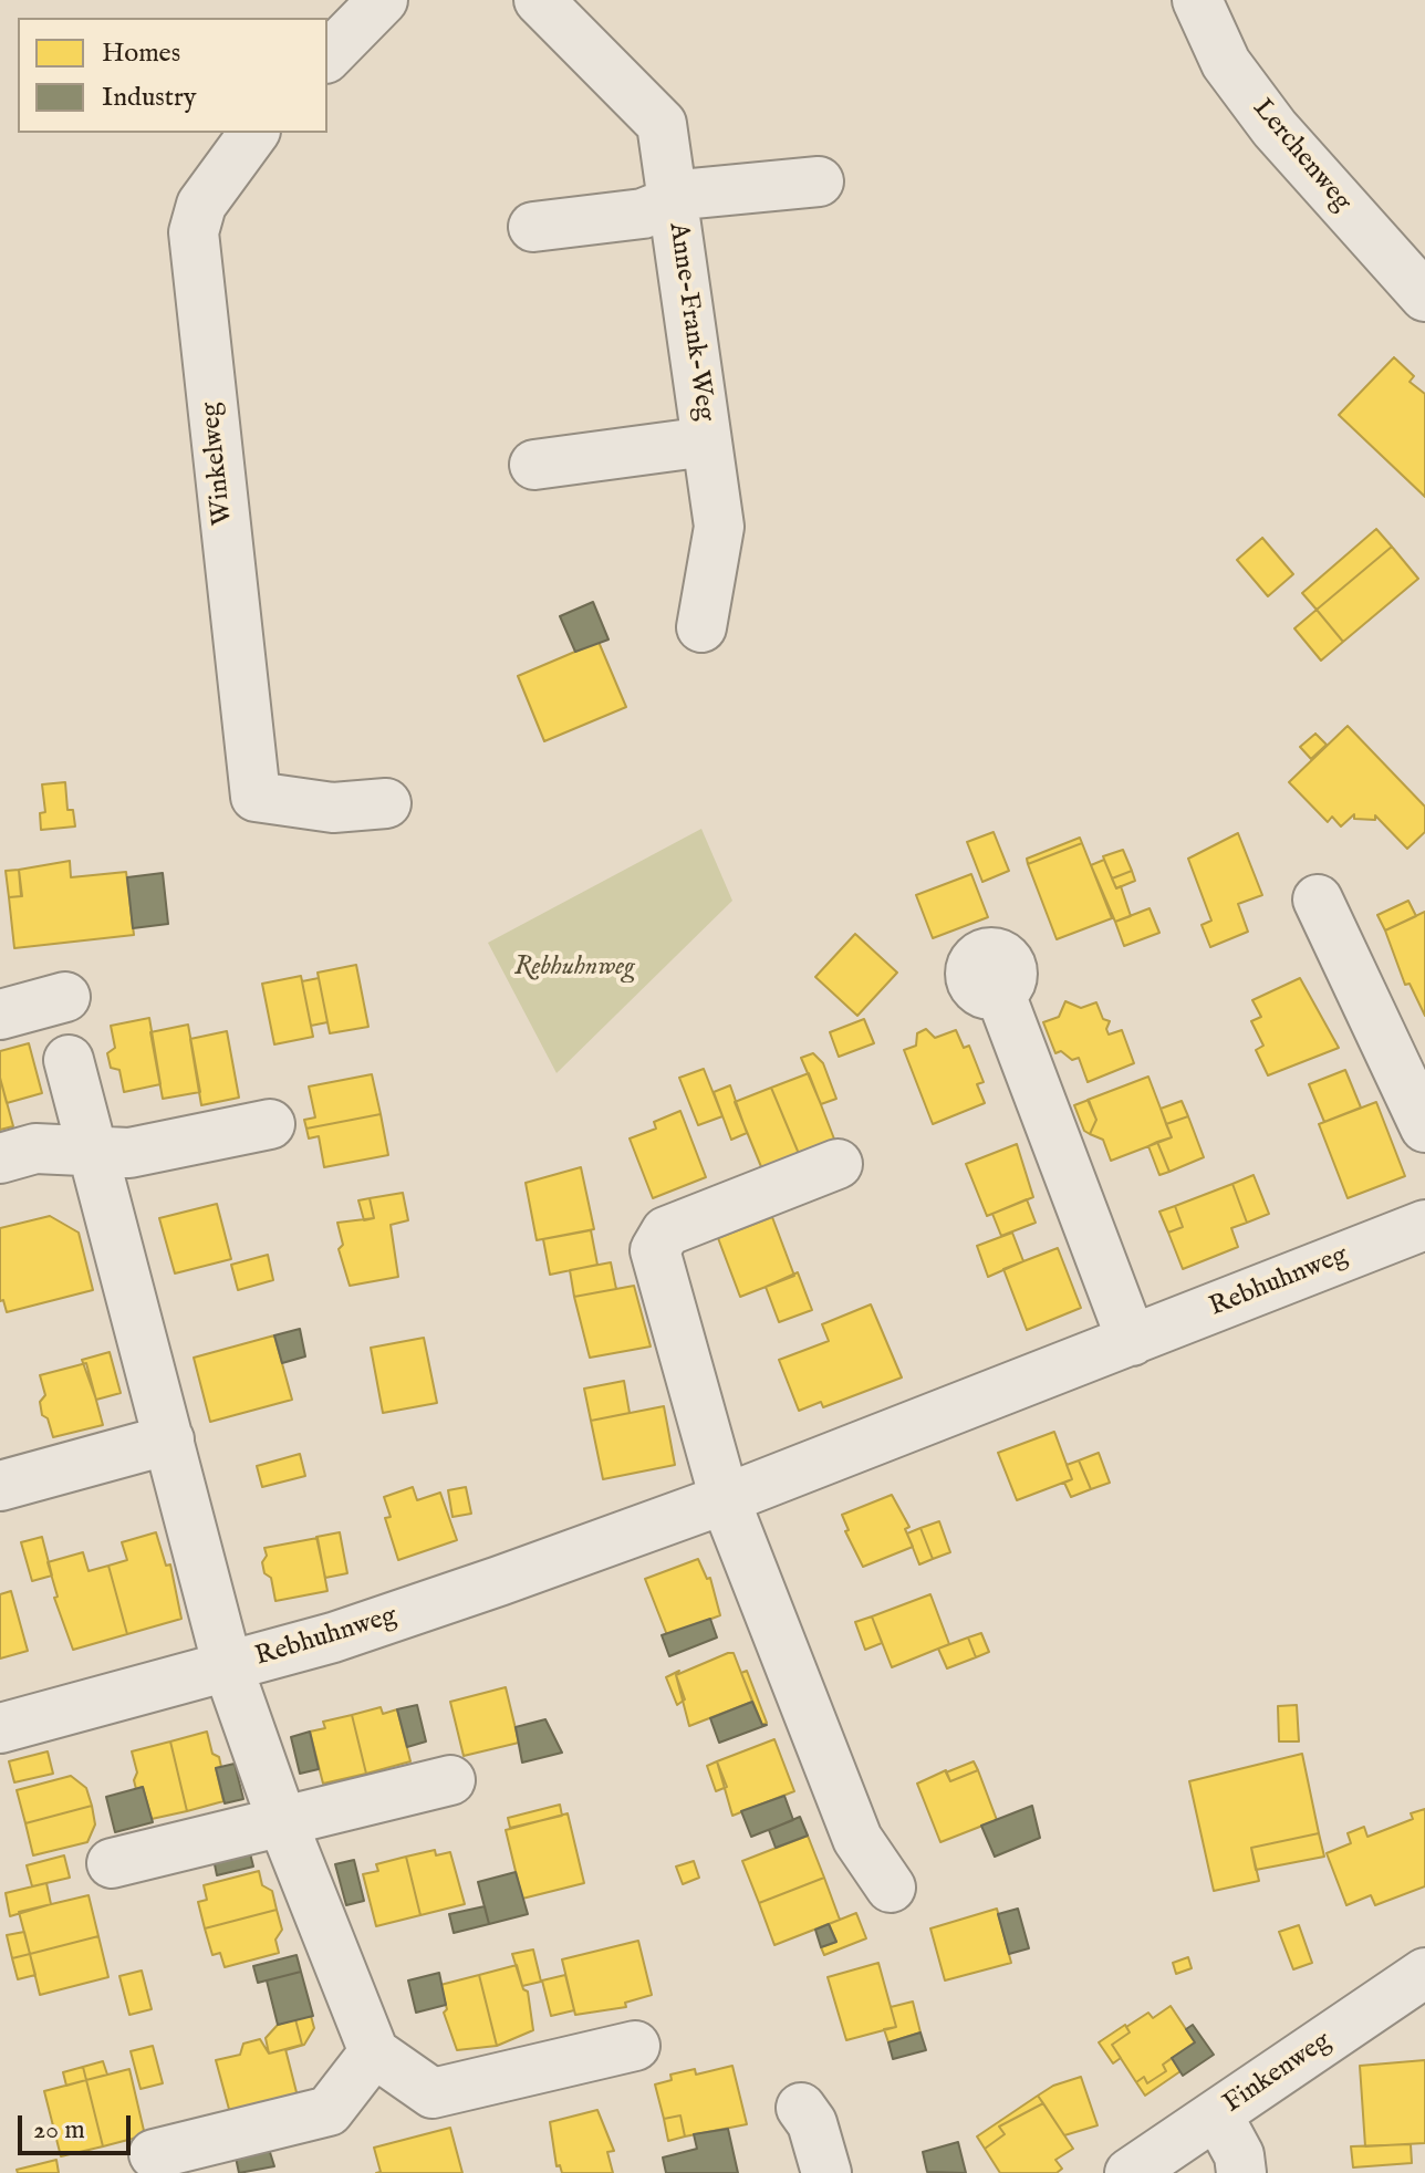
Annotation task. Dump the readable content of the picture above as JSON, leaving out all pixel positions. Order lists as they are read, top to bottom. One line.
{"streets":{"street":["Lerchenweg","Anne-Frank-Weg","Winkelweg","Rebhuhnweg","Finkenweg"]},"parks":["Rebhuhnweg"],"legend":["Homes","Industry"],"scale_bar":"20 m"}
